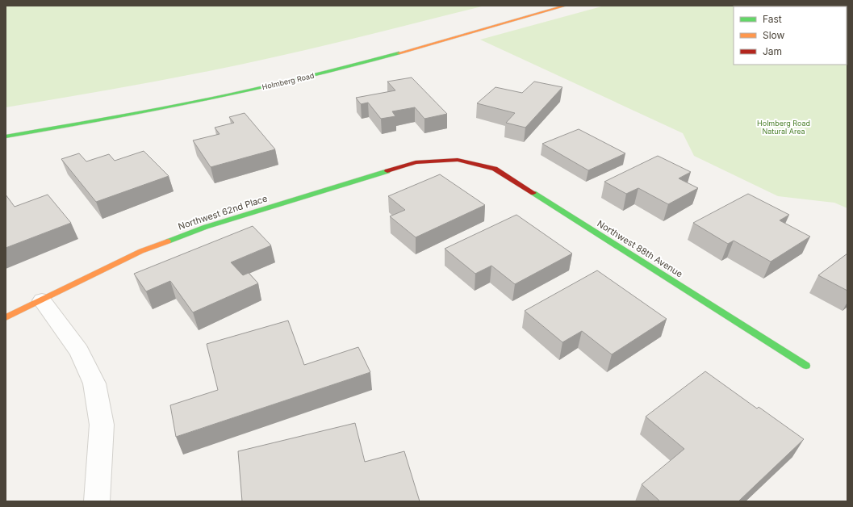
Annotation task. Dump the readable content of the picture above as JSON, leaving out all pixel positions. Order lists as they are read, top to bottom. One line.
{"streets":{"street":["Holmberg Road","Northwest 62nd Place","Northwest 88th Avenue"]},"crossings":[["Northwest 62nd Place","Northwest 88th Avenue"]],"parks":["Holmberg Road Natural Area"],"legend":["Fast","Slow","Jam"]}
